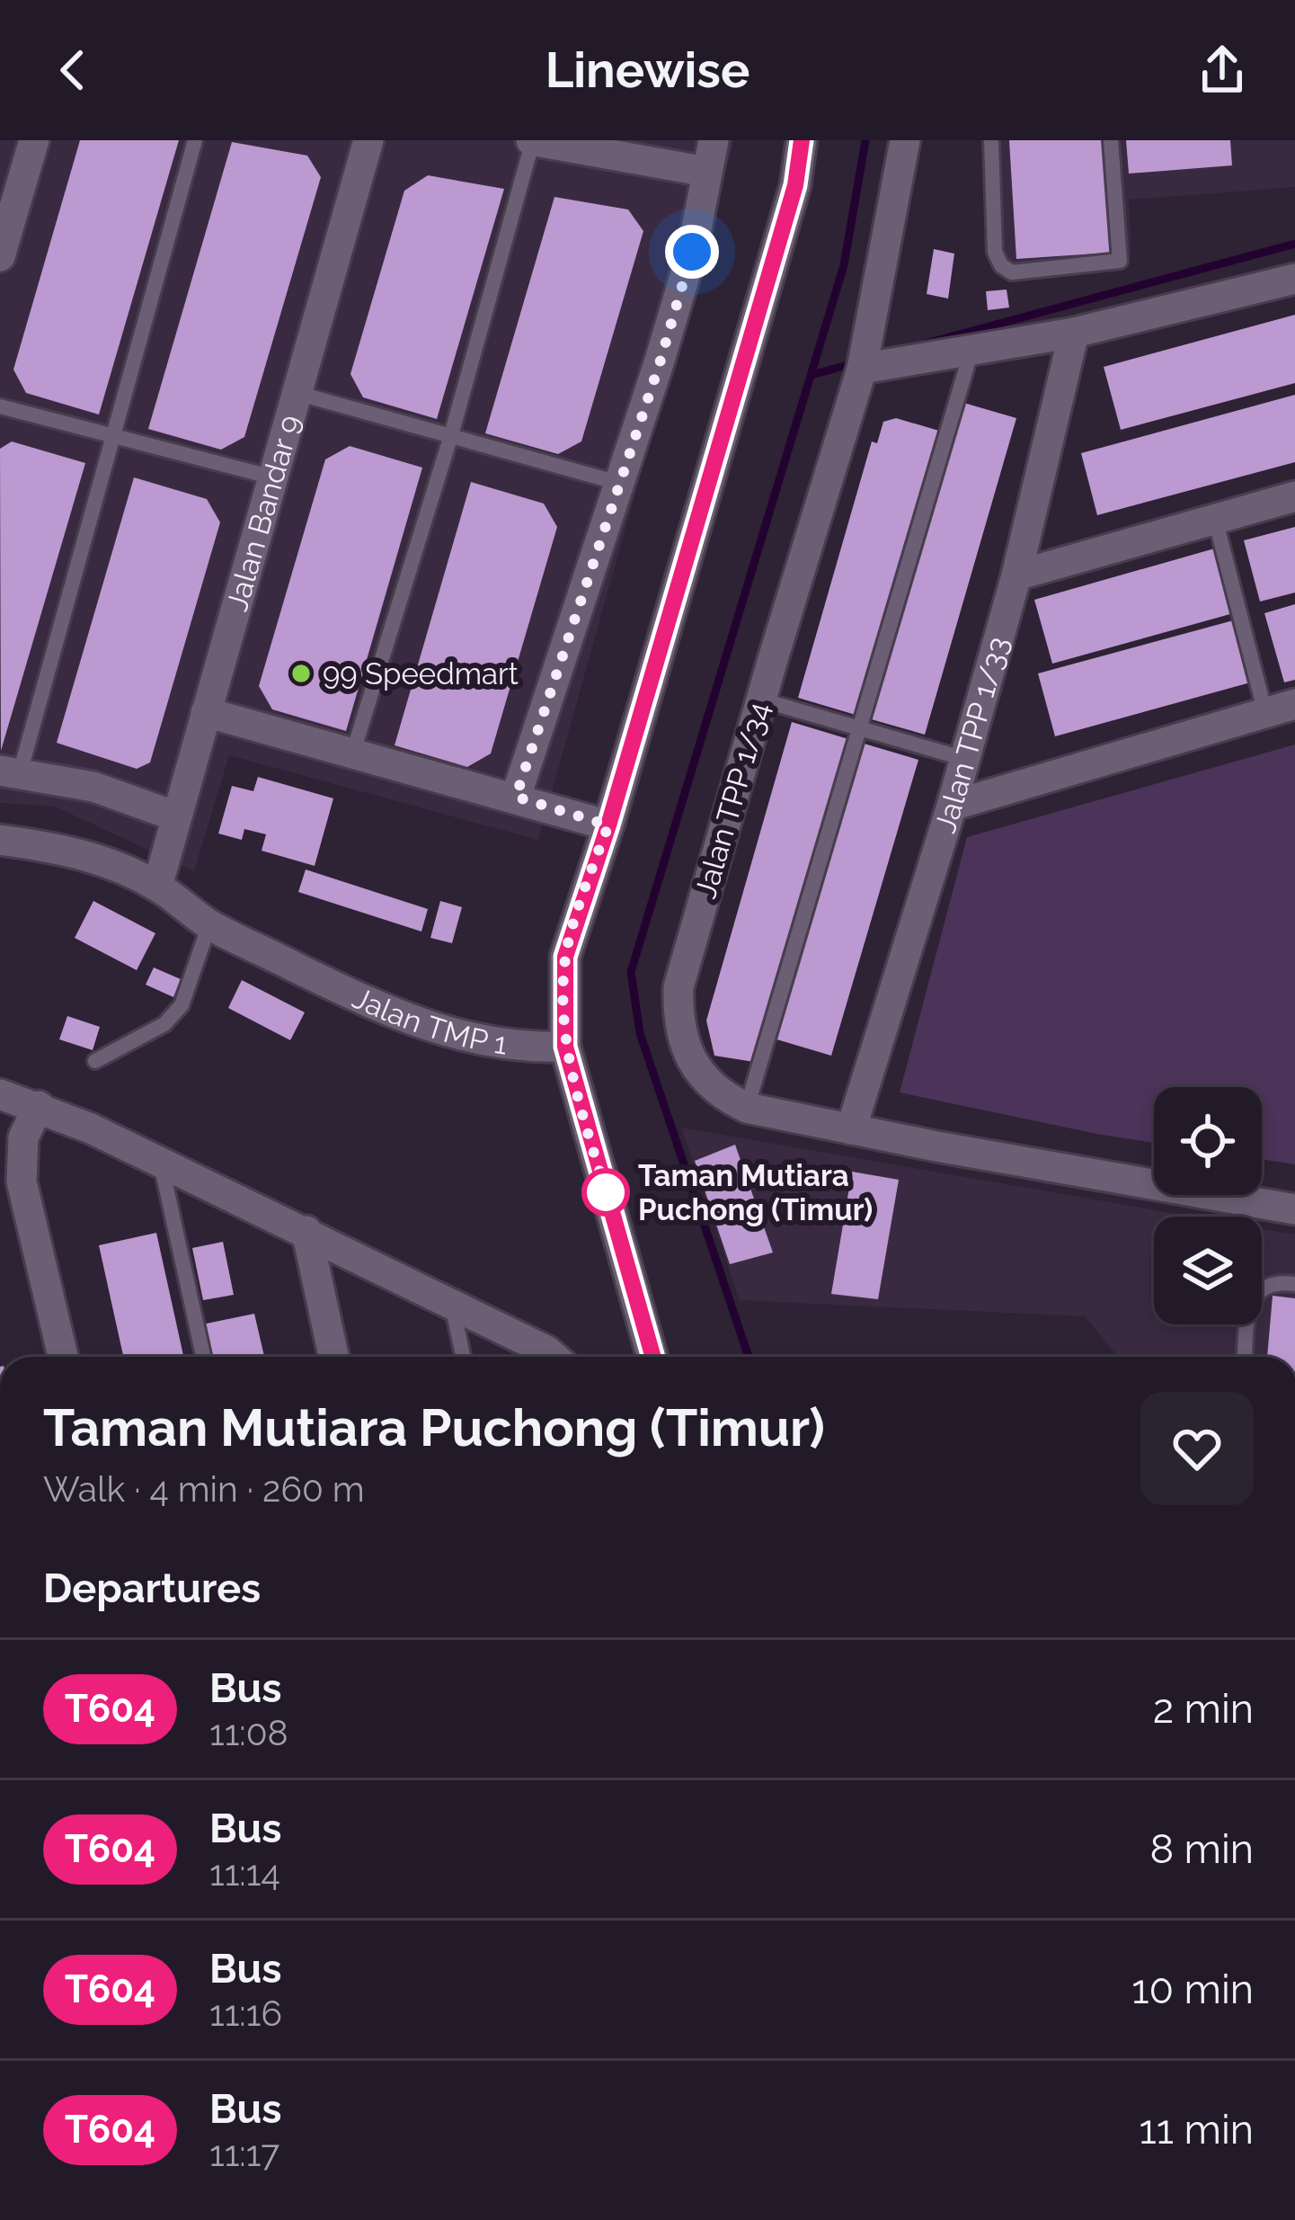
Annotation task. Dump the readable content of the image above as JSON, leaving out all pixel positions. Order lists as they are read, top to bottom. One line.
{"streets":{"street":["Jalan Bandar 9","Jalan TPP 1/33","Jalan TPP 1/34","Jalan TMP 1"]},"crossings":[["Jalan Bandar 9","Jalan TMP 1"],["Jalan TPP 1/33","Jalan TPP 1/34"]],"places":["99 Speedmart","Taman Mutiara Puchong (Timur)"],"lines":["bus line T604"],"page":{"header":"Linewise","heading":[["Taman Mutiara Puchong (Timur)","Walk · 4 min · 260 m"],"Departures"],"list":[{"mark":"T604","name":"Bus","note":"11:08","value":"2 min"},{"mark":"T604","name":"Bus","note":"11:14","value":"8 min"},{"mark":"T604","name":"Bus","note":"11:16","value":"10 min"},{"mark":"T604","name":"Bus","note":"11:17","value":"11 min"}]}}
